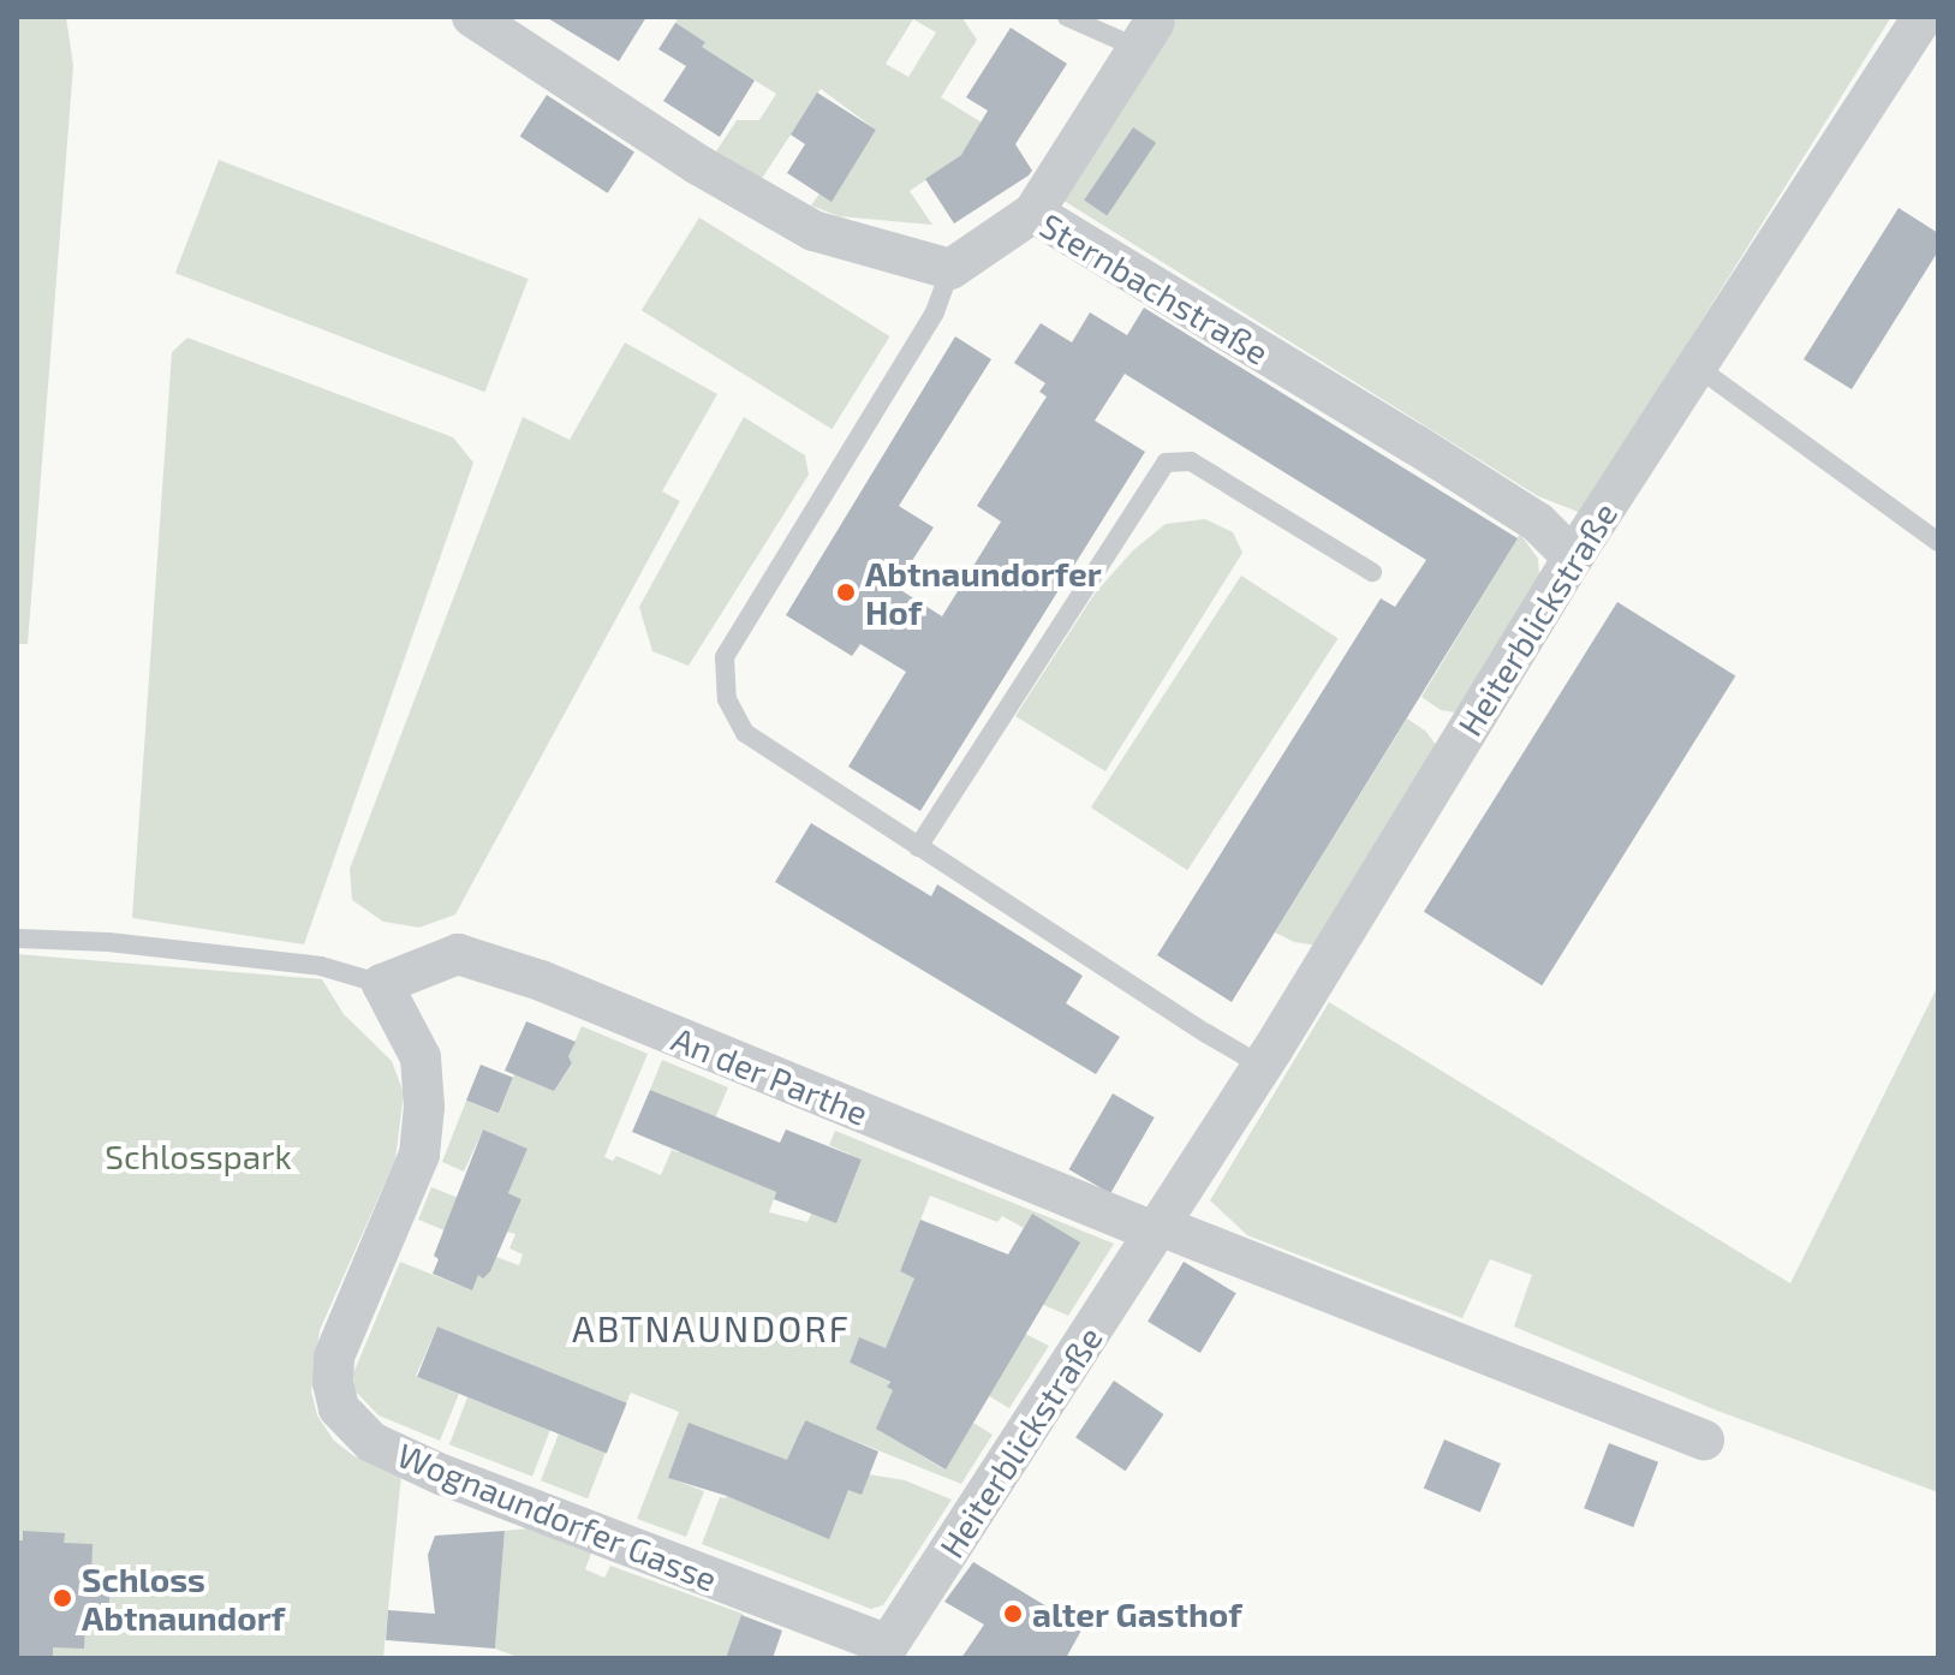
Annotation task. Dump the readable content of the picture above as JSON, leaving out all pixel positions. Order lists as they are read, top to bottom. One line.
{"streets":{"street":["Sternbachstraße","Heiterblickstraße","An der Parthe","Wognaundorfer Gasse"]},"crossings":[["Sternbachstraße","Heiterblickstraße"],["Heiterblickstraße","An der Parthe"],["Heiterblickstraße","Wognaundorfer Gasse"],["An der Parthe","Wognaundorfer Gasse"]],"districts":["ABTNAUNDORF"],"parks":["Schlosspark"],"places":["Abtnaundorfer Hof","Schloss Abtnaundorf","alter Gasthof"]}
